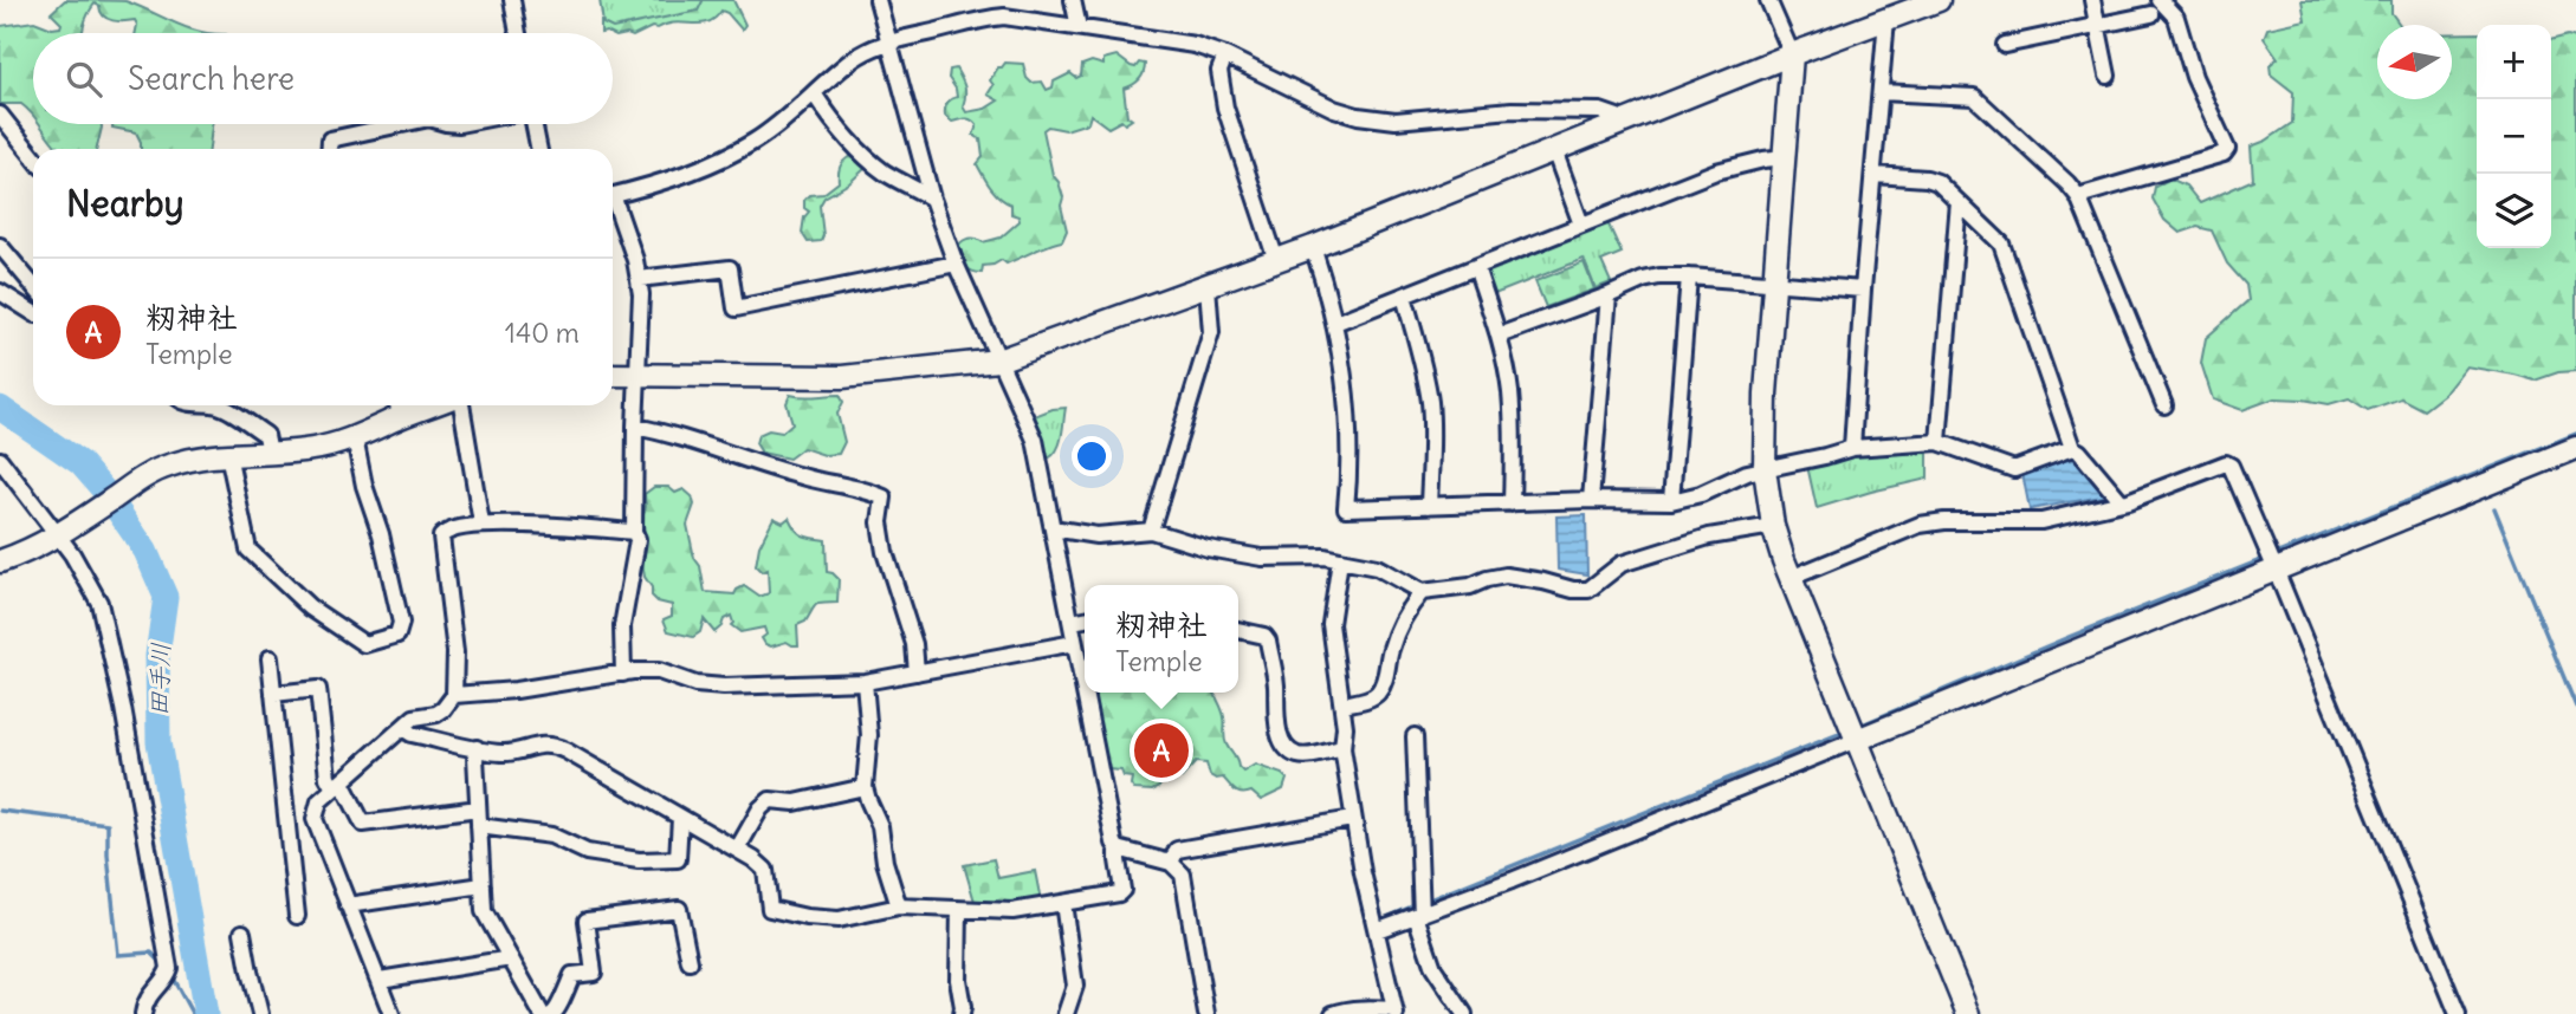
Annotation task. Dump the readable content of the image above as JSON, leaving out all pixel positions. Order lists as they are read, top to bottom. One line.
{"water":["田手川"],"north":"left","page":{"map_buttons":["+","−"],"search":"Search here","heading":"Nearby","list":[{"mark":"A","name":"籾神社","note":"Temple","value":"140 m"}],"popup":["籾神社","Temple"],"pins":"A"}}
